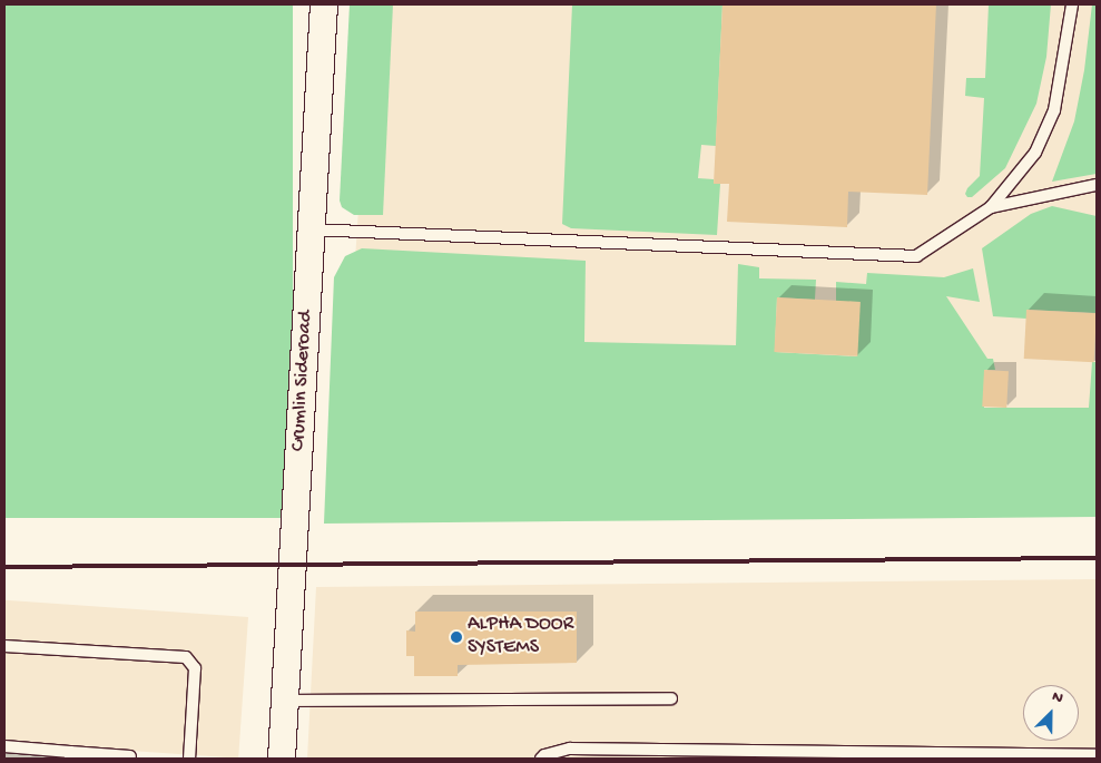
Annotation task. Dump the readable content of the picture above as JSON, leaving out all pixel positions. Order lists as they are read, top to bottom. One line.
{"streets":{"street":["Crumlin Sideroad"]},"places":["ALPHA DOOR SYSTEMS"],"north":"top right"}
